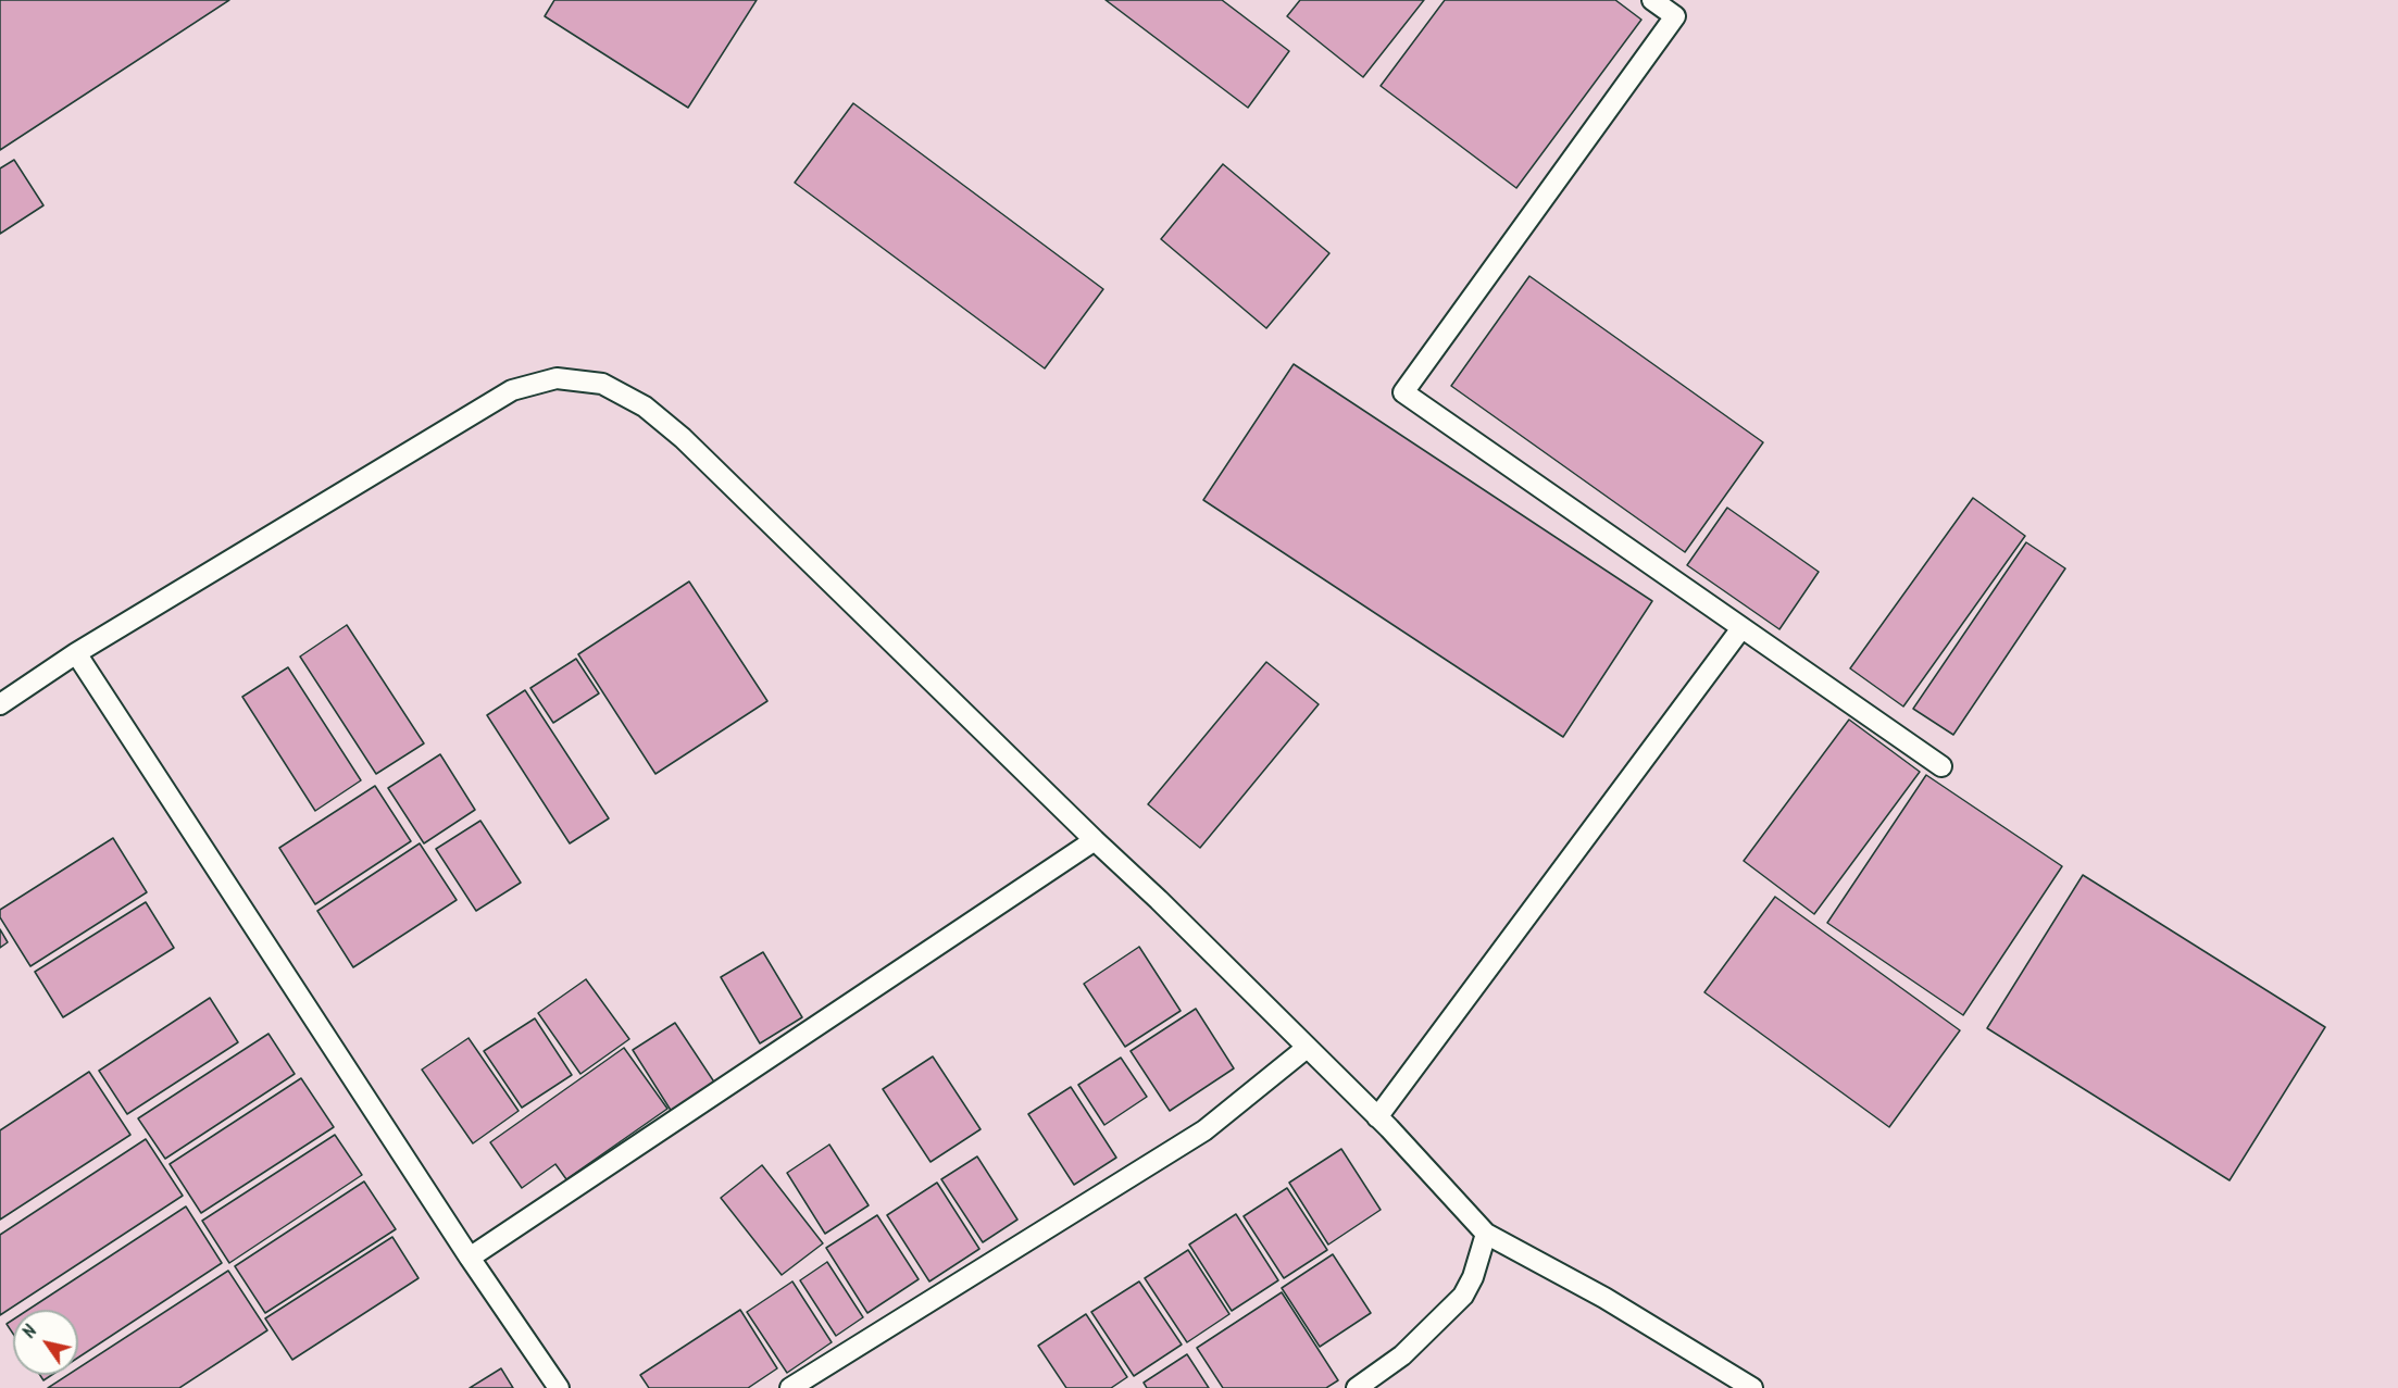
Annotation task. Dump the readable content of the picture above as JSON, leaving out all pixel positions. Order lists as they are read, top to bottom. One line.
{"north":"top left"}
